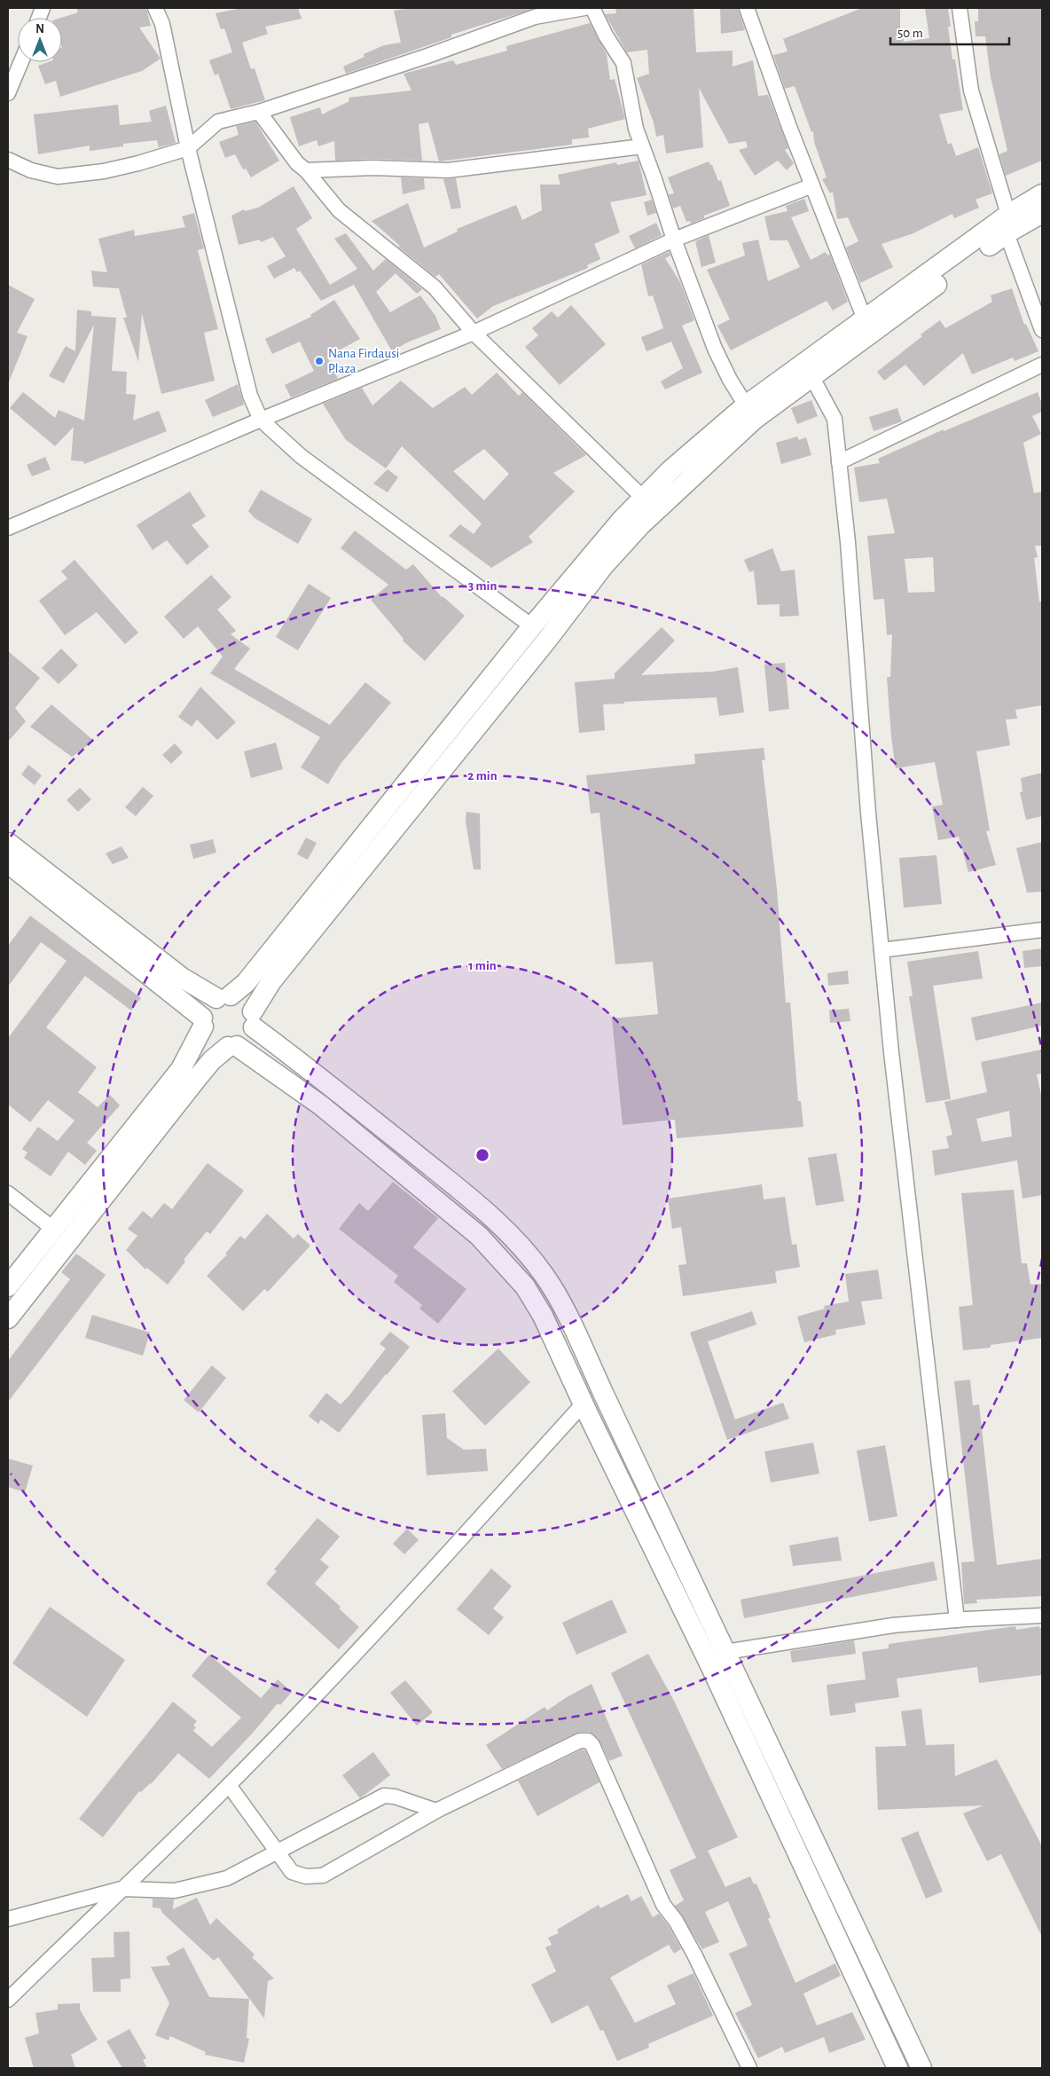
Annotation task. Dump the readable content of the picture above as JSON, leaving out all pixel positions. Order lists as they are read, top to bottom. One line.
{"places":["Nana Firdausi Plaza"],"scale_bar":"50 m","north":"top","rings":["3 min","2 min","1 min"]}
